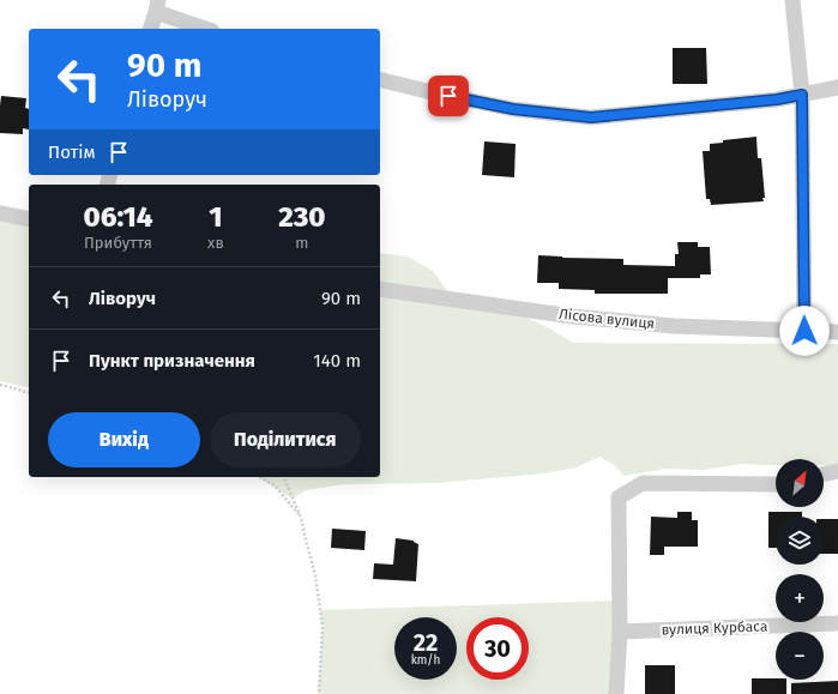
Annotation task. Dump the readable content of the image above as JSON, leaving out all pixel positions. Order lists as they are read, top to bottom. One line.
{"streets":{"street":["Лісова вулиця","вулиця Курбаса"]},"north":"top right","page":{"turn":["90 m","Ліворуч"],"then":"Потім","eta":["06:14","Прибуття","1","хв","230","m"],"list":[{"name":"Ліворуч","value":"90 m"},{"name":"Пункт призначення","value":"140 m"}],"buttons":["Вихід","Поділитися"],"map_buttons":["+","−"],"speed":"22 km/h","limit":"30"}}
